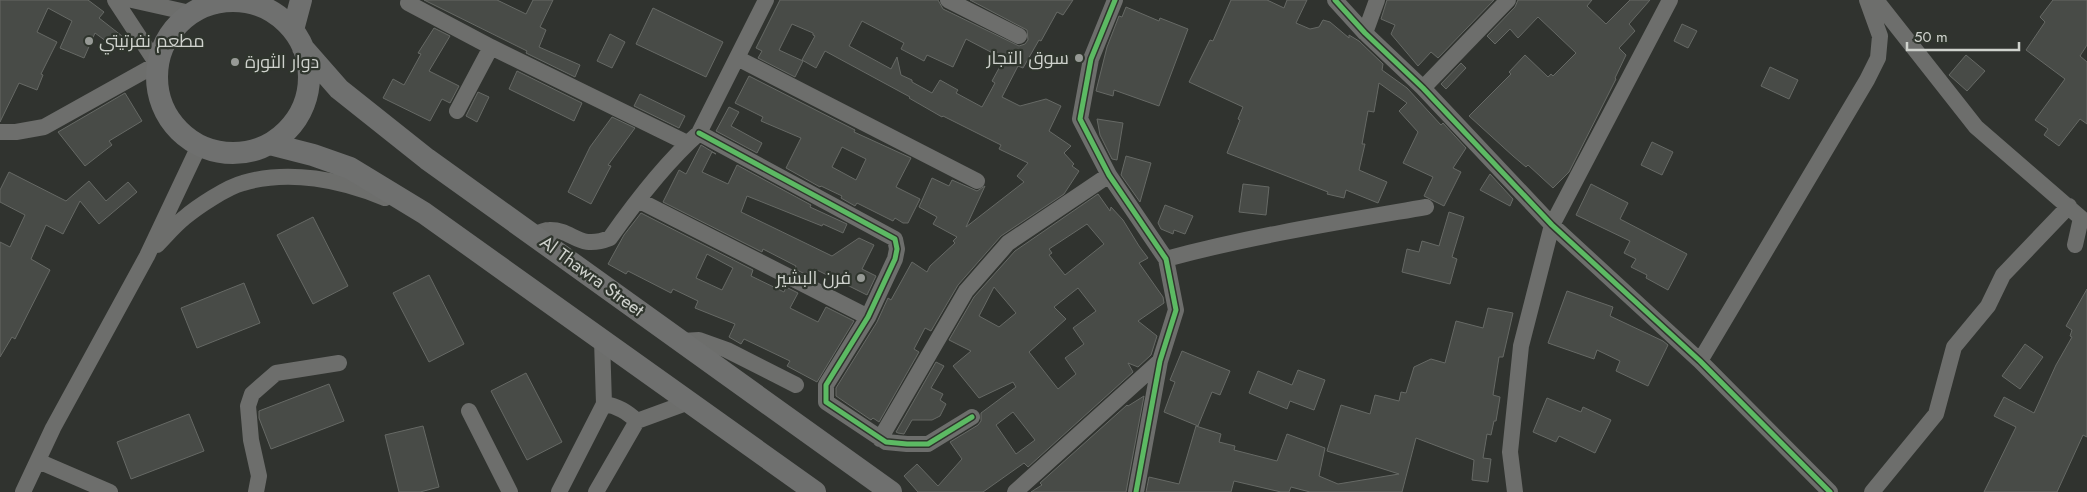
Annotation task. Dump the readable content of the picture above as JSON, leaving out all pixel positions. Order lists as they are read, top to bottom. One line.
{"streets":{"main road":["Al Thawra Street"]},"places":["مطعم نفرتيتي","سوق التجار","دوار الثورة","فرن البشير"],"scale_bar":"50 m"}
